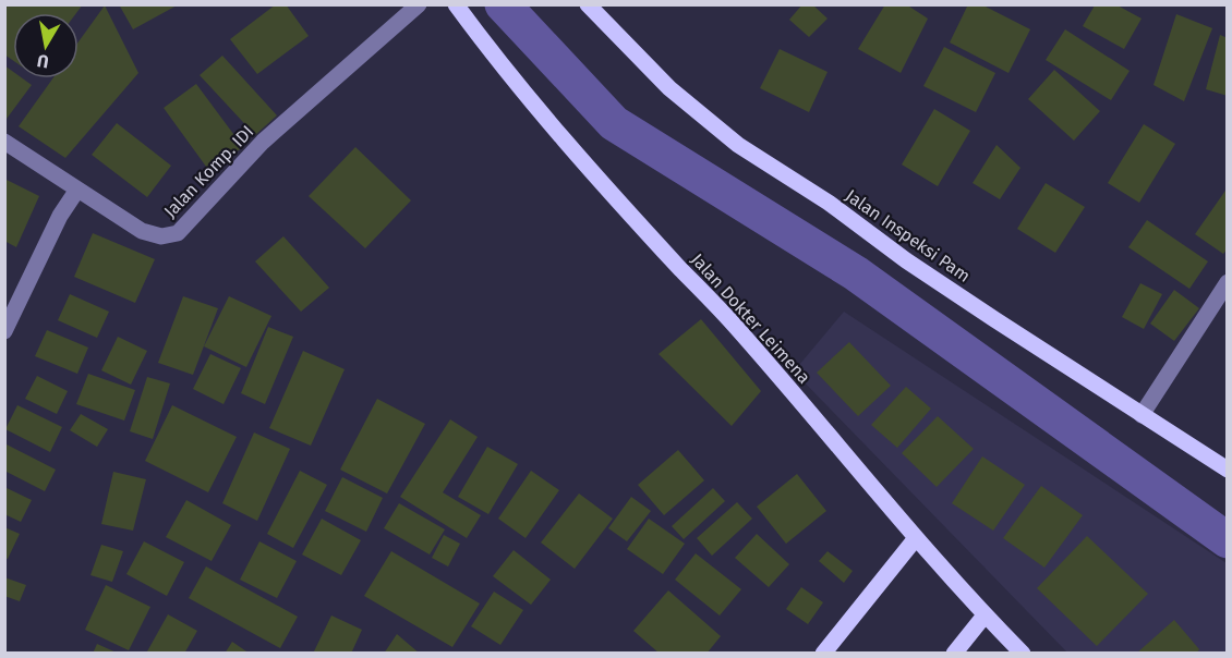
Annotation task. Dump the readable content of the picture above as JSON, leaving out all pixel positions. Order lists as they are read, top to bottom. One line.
{"streets":{"main road":["Jalan Inspeksi Pam","Jalan Dokter Leimena"],"street":["Jalan Komp. IDI"]},"north":"bottom"}
